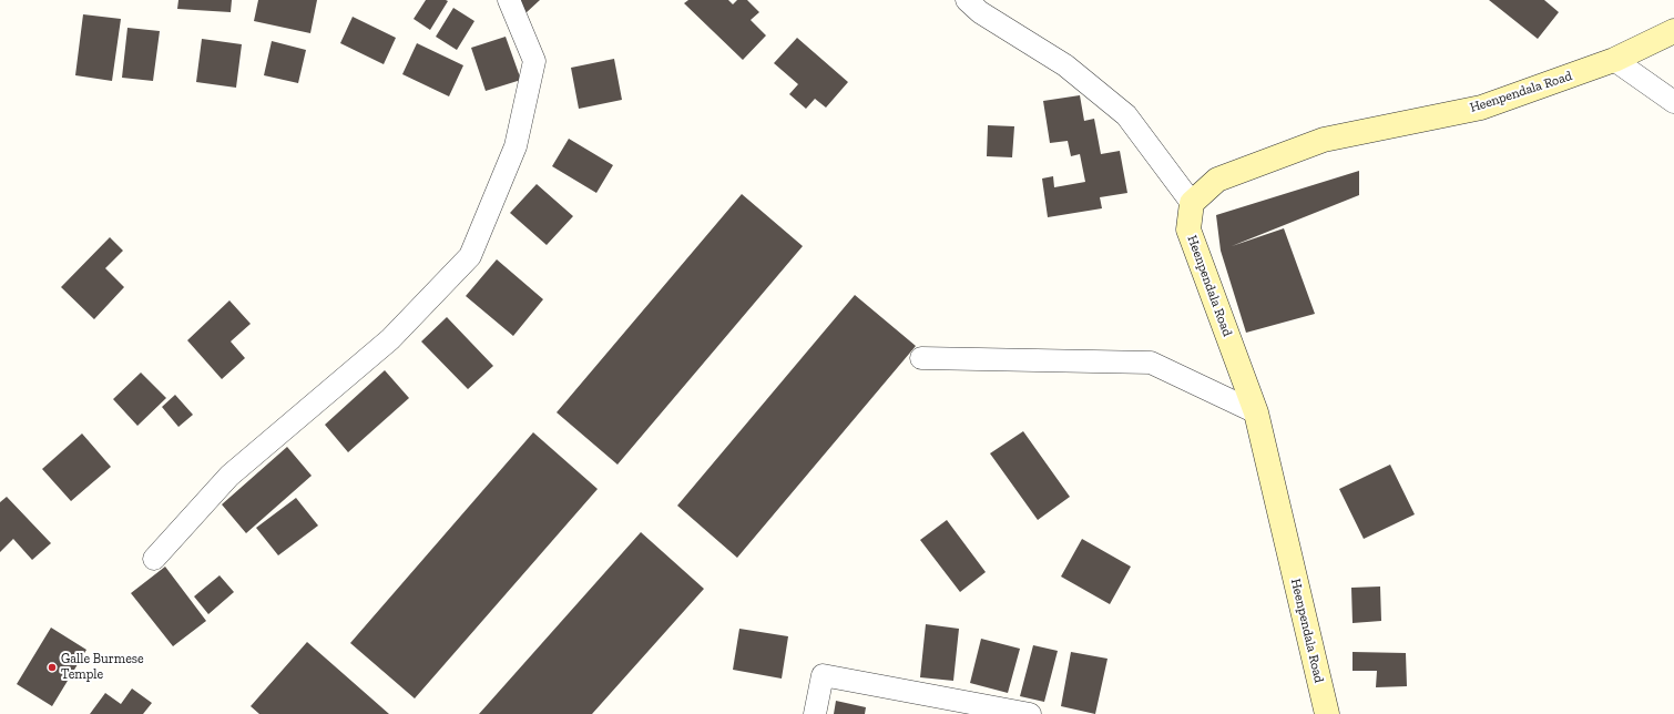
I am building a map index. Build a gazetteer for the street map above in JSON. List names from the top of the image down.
{
  "streets": {
    "street": ["Heenpendala Road"]
  },
  "places": ["Galle Burmese Temple"]
}
